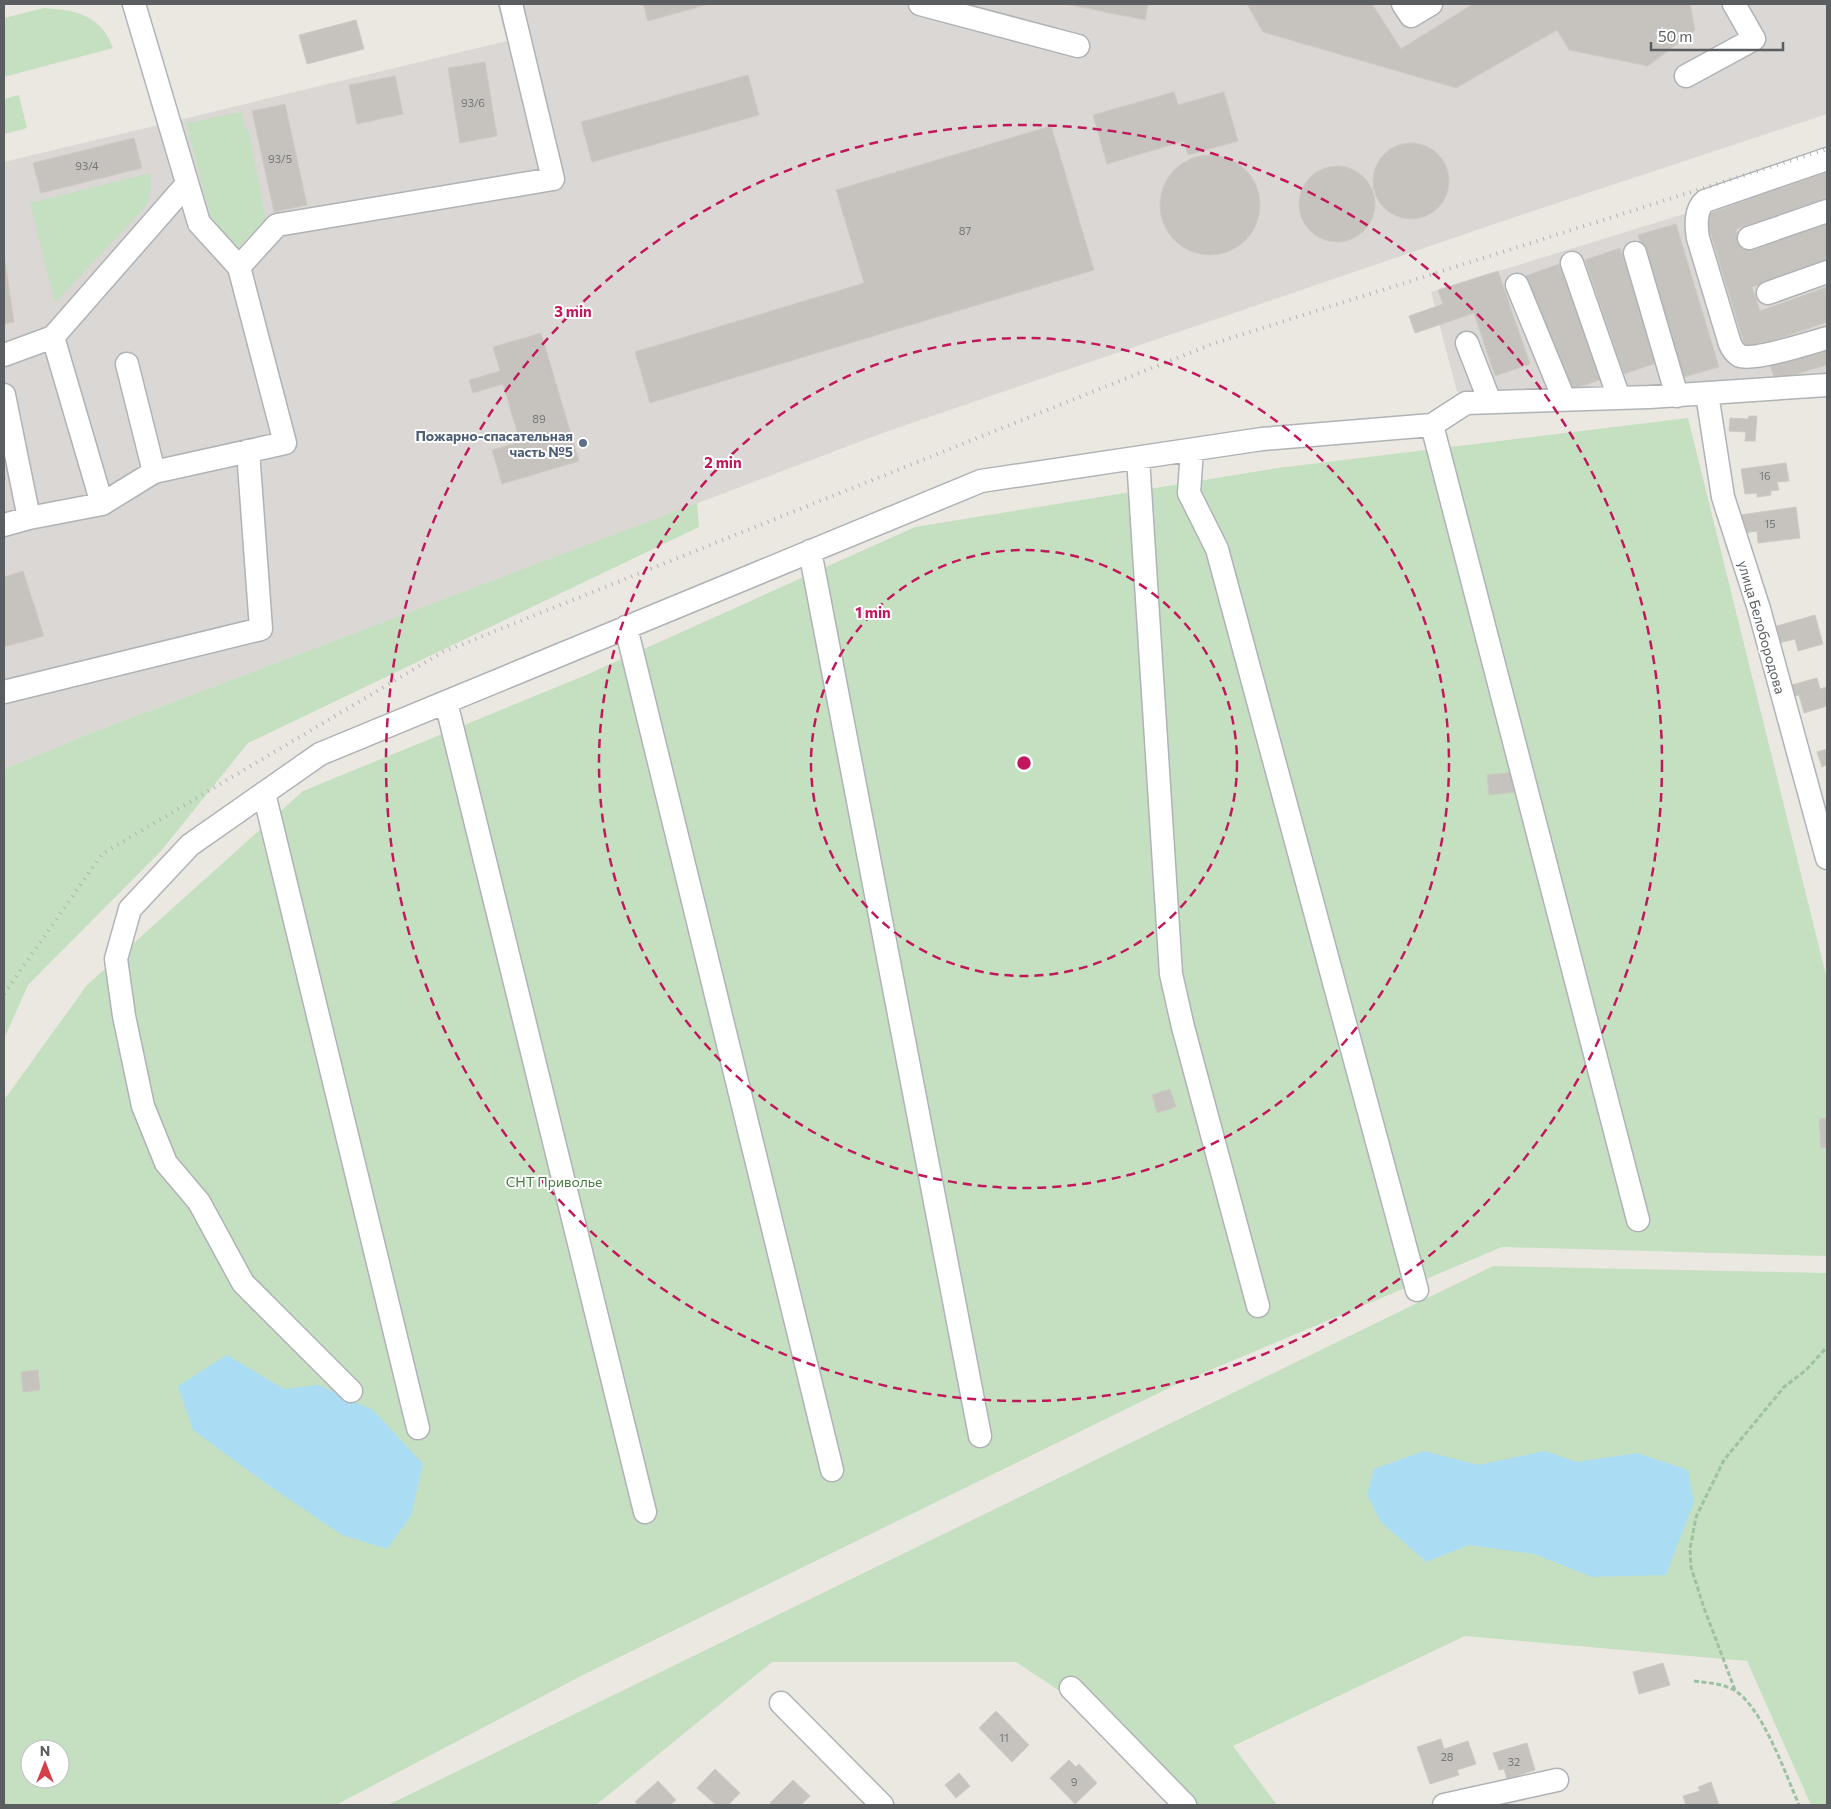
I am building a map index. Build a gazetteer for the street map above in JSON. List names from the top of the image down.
{
  "streets": {
    "street": ["улица Белобородова"]
  },
  "parks": ["СНТ Приволье"],
  "places": ["Пожарно-спасательная часть №5"],
  "house_numbers": [
    "93/6",
    "93/5",
    "93/4",
    "87",
    "89",
    "16",
    "15",
    "11",
    "28",
    "32",
    "9"
  ],
  "scale_bar": "50 m",
  "north": "top",
  "rings": ["3 min", "2 min", "1 min"]
}
